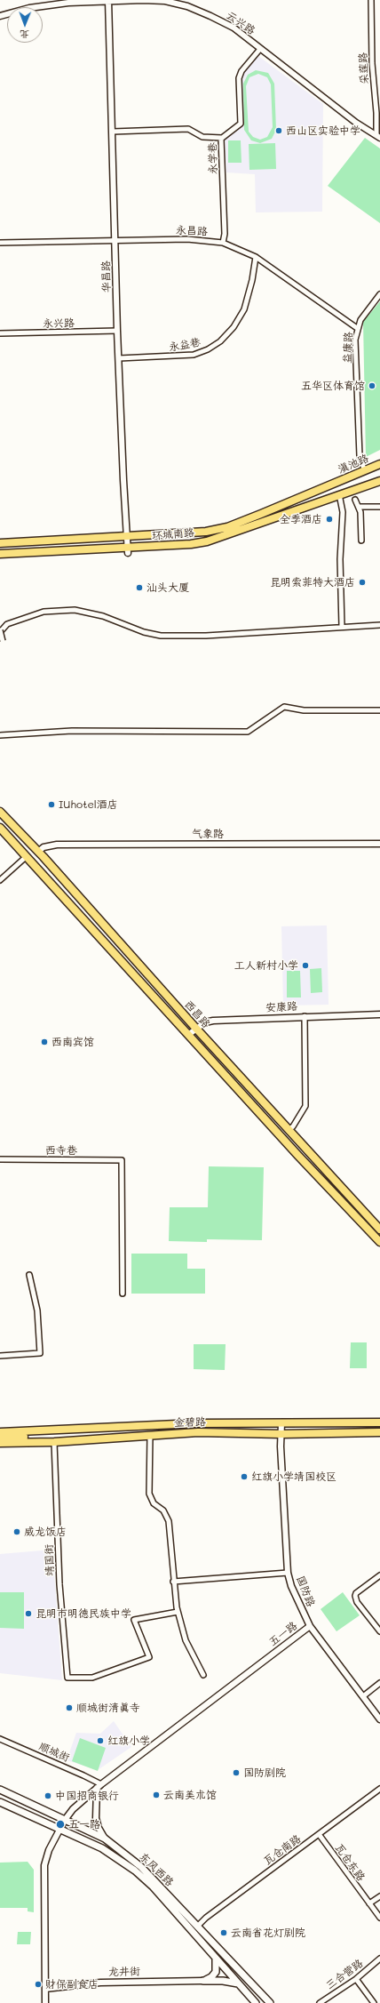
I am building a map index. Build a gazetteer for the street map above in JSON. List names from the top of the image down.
{
  "streets": {
    "main road": [
      "滇池路",
      "环城南路",
      "西昌路",
      "金碧路",
      "东风西路"
    ],
    "street": [
      "云兴路",
      "采莲路",
      "永学巷",
      "永昌路",
      "华昌路",
      "永兴路",
      "永益巷",
      "益康路",
      "气象路",
      "安康路",
      "西寺巷",
      "靖国街",
      "国防路",
      "五一路",
      "顺城街",
      "瓦仓南路",
      "瓦仓东路",
      "龙井街",
      "三合营路"
    ]
  },
  "crossings": [
    ["云兴路", "采莲路"],
    ["云兴路", "永学巷"],
    ["云兴路", "华昌路"],
    ["永学巷", "永昌路"],
    ["永昌路", "华昌路"],
    ["永昌路", "永益巷"],
    ["永昌路", "益康路"],
    ["华昌路", "永兴路"],
    ["华昌路", "永益巷"],
    ["华昌路", "环城南路"],
    ["益康路", "滇池路"],
    ["滇池路", "环城南路"],
    ["气象路", "西昌路"],
    ["安康路", "西昌路"],
    ["金碧路", "靖国街"],
    ["金碧路", "国防路"],
    ["国防路", "五一路"],
    ["五一路", "顺城街"],
    ["五一路", "东风西路"],
    ["五一路", "龙井街"],
    ["瓦仓南路", "瓦仓东路"],
    ["瓦仓南路", "东风西路"]
  ],
  "places": [
    "西山区实验中学",
    "五华区体育馆",
    "全季酒店",
    "昆明索菲特大酒店",
    "汕头大厦",
    "IUhotel酒店",
    "工人新村小学",
    "西南宾馆",
    "红旗小学靖国校区",
    "威龙饭店",
    "昆明市明德民族中学",
    "顺城街清真寺",
    "红旗小学",
    "国防剧院",
    "云南美术馆",
    "中国招商银行",
    "五一路",
    "云南省花灯剧院",
    "财保副食店"
  ],
  "north": "bottom"
}
